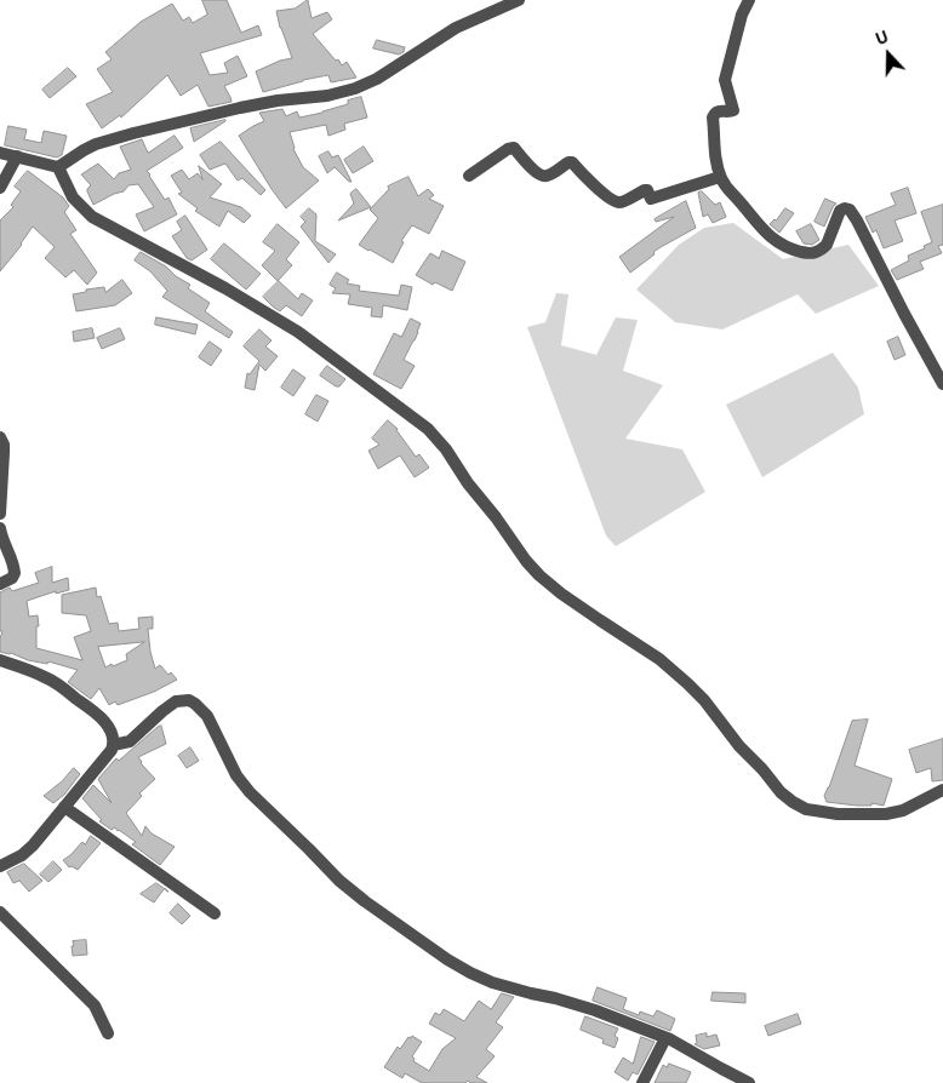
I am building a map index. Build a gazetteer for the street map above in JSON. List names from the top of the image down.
{
  "north": "top"
}
